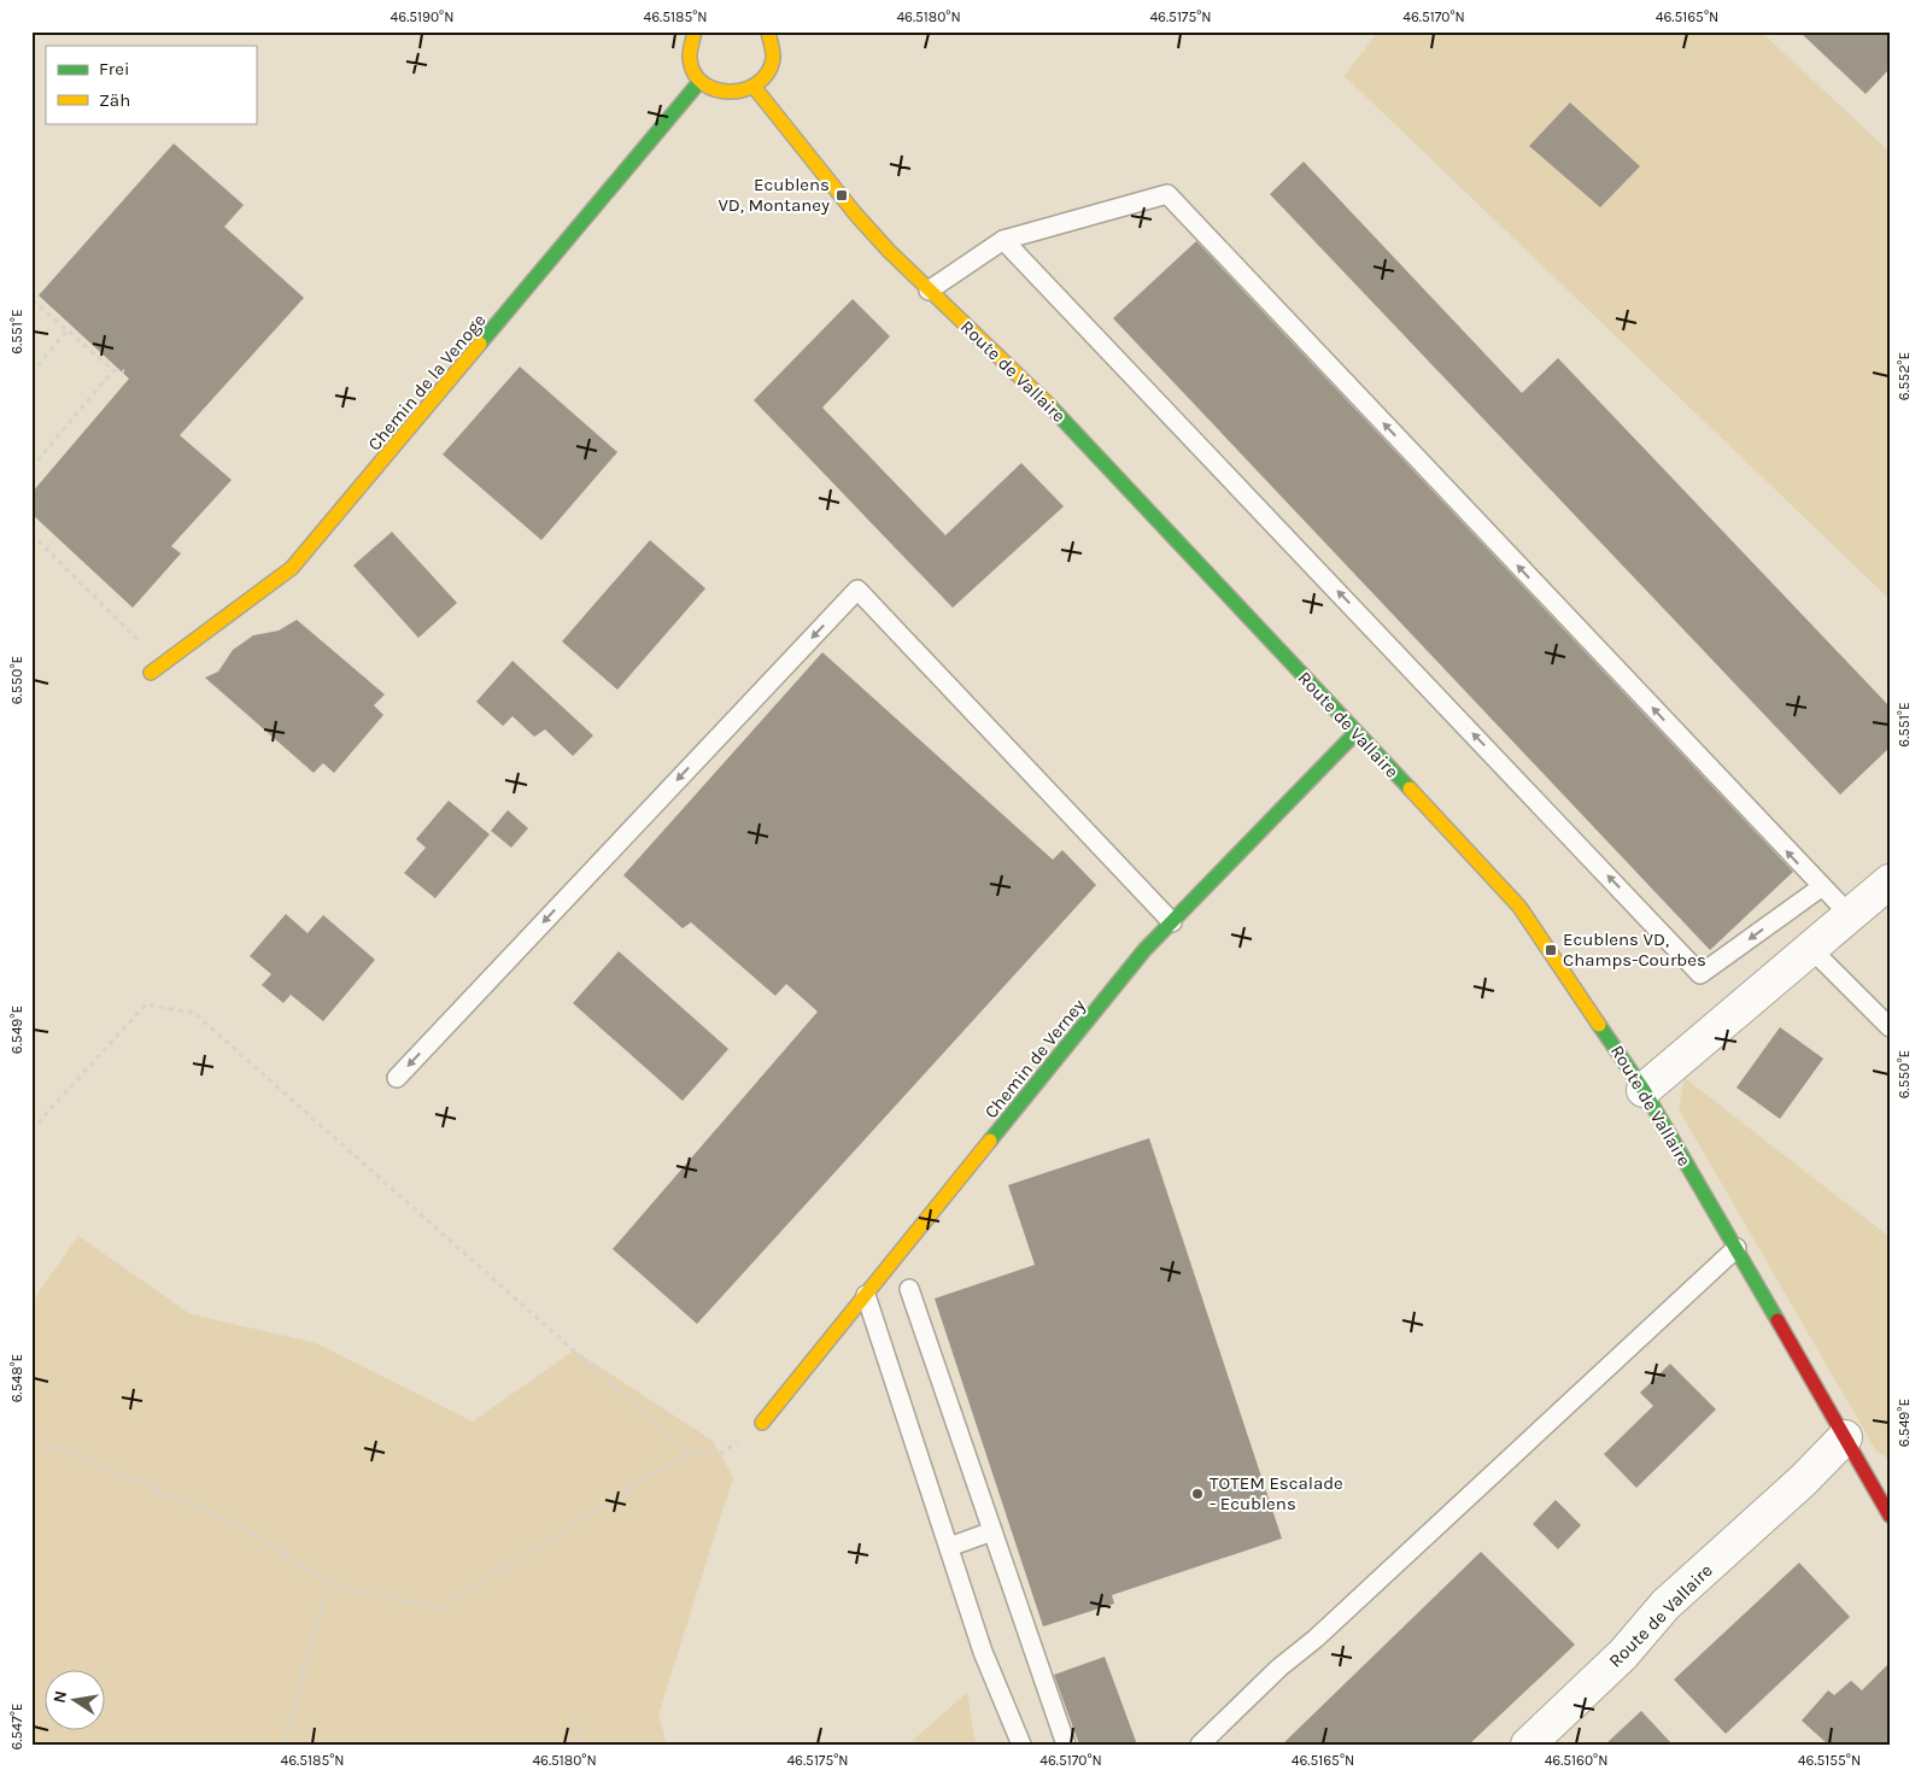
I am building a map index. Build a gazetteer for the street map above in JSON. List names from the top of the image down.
{
  "streets": {
    "street": ["Route de Vallaire", "Chemin de la Venoge", "Chemin de Verney"]
  },
  "crossings": [
    ["Route de Vallaire", "Chemin de Verney"]
  ],
  "places": {
    "transit": ["Ecublens VD, Montaney", "Ecublens VD, Champs-Courbes"],
    "other": ["TOTEM Escalade - Ecublens"]
  },
  "legend": ["Frei", "Zäh"],
  "north": "left",
  "coordinates": [
    "46.5190°N",
    "46.5185°N",
    "46.5180°N",
    "46.5175°N",
    "46.5170°N",
    "46.5165°N",
    "6.551°E",
    "6.552°E",
    "6.550°E",
    "6.549°E",
    "6.548°E",
    "6.547°E",
    "46.5160°N",
    "46.5155°N"
  ]
}
